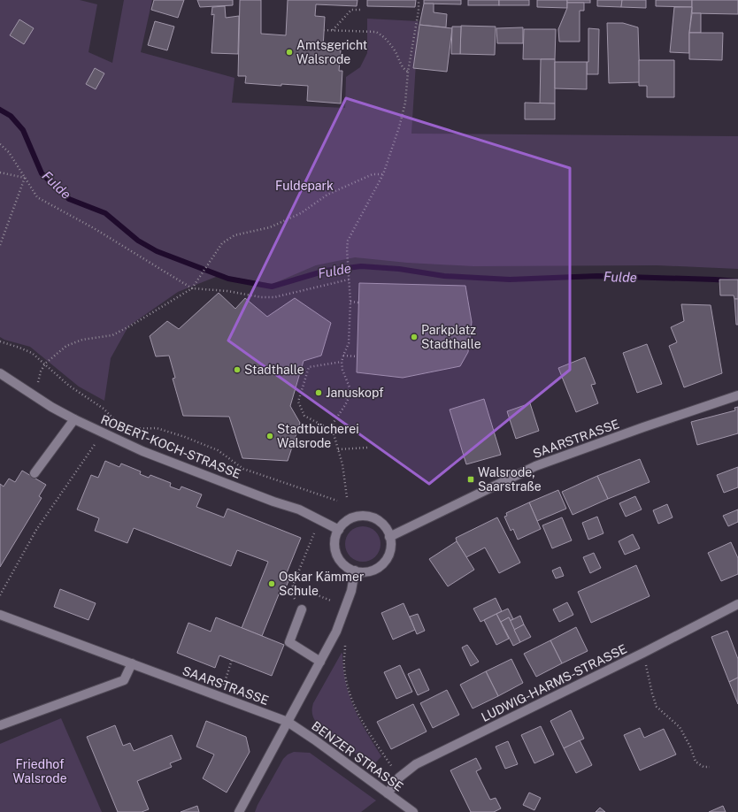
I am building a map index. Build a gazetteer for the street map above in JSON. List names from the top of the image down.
{
  "streets": {
    "street": [
      "SAARSTRASSE",
      "ROBERT-KOCH-STRASSE",
      "LUDWIG-HARMS-STRASSE",
      "BENZER STRASSE"
    ]
  },
  "crossings": [
    ["SAARSTRASSE", "ROBERT-KOCH-STRASSE"],
    ["SAARSTRASSE", "BENZER STRASSE"],
    ["LUDWIG-HARMS-STRASSE", "BENZER STRASSE"]
  ],
  "water": ["Fulde"],
  "parks": ["Fuldepark", "Friedhof Walsrode"],
  "places": {
    "other": [
      "Amtsgericht Walsrode",
      "Parkplatz Stadthalle",
      "Stadthalle",
      "Januskopf",
      "Stadtbücherei Walsrode",
      "Oskar Kämmer Schule"
    ],
    "transit": ["Walsrode, Saarstraße"]
  }
}
